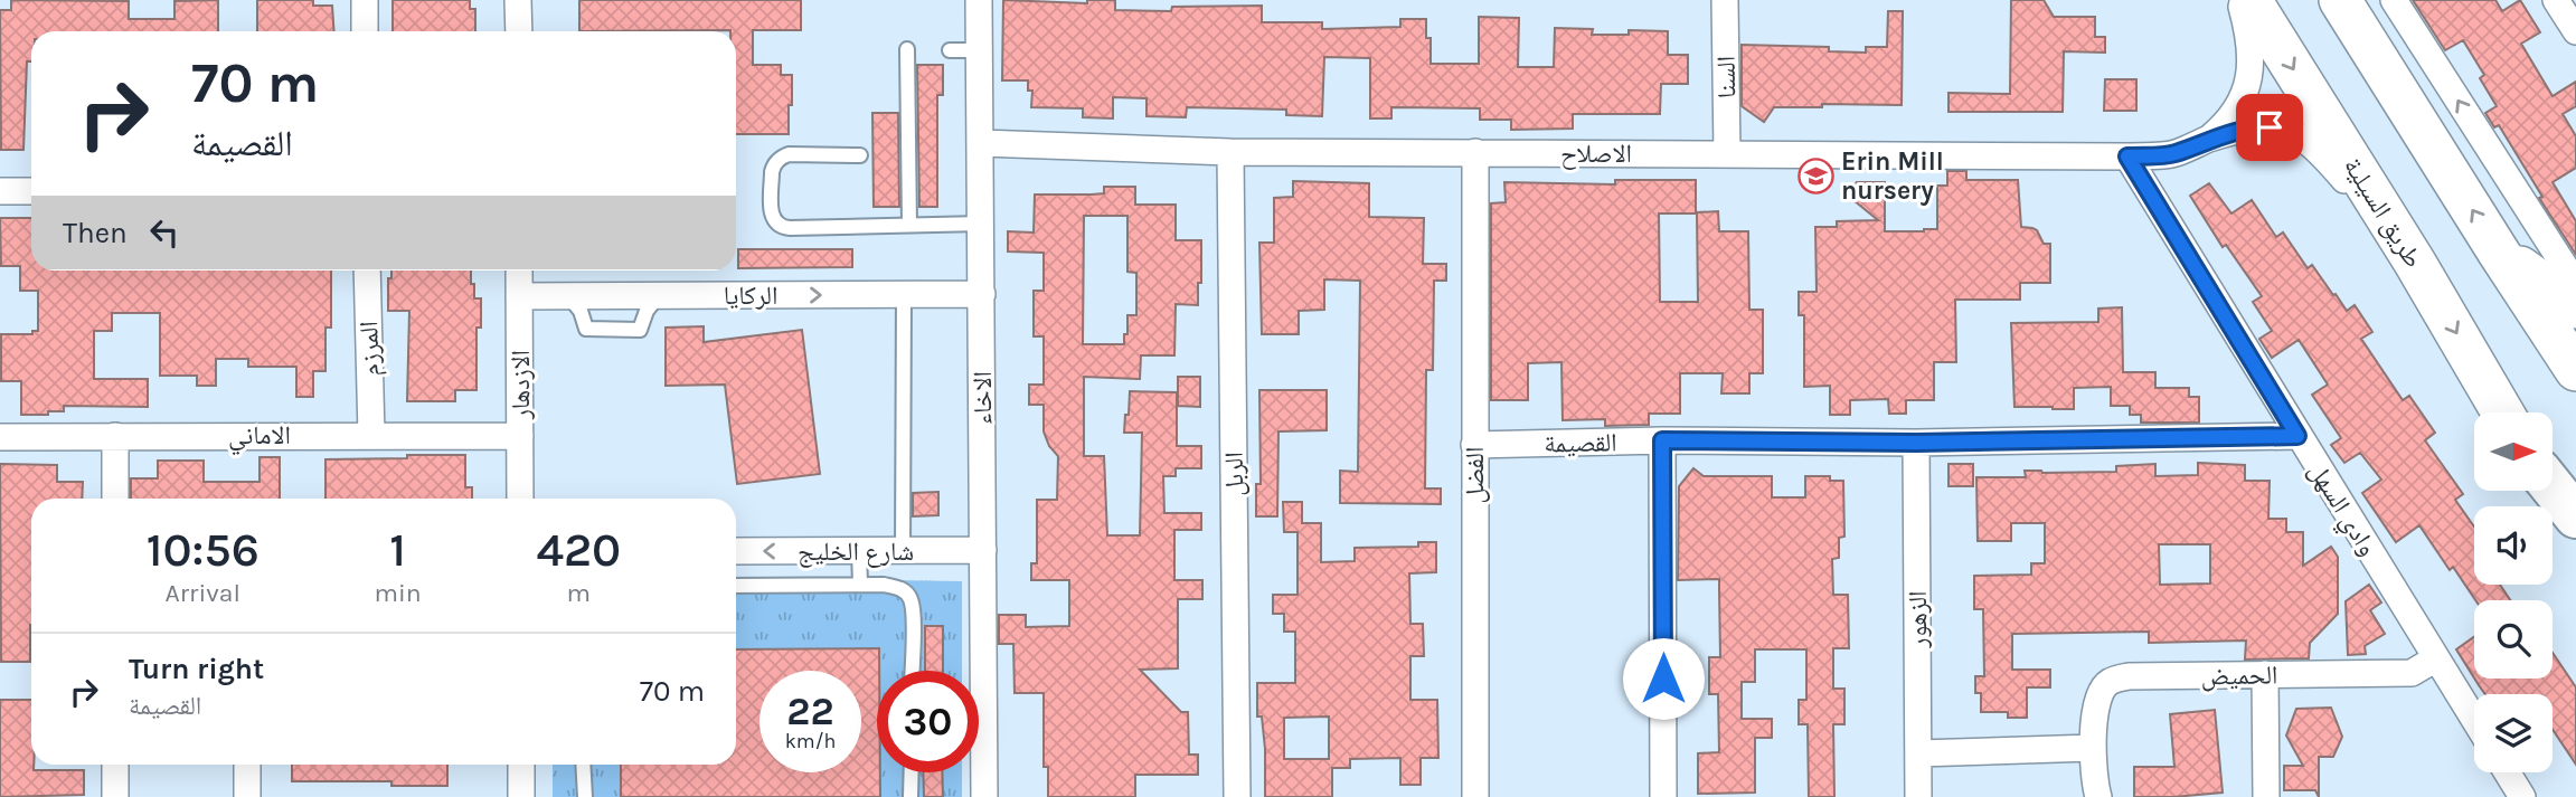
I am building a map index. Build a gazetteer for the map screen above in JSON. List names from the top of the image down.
{
  "streets": {
    "main road": ["طريق السيلية"],
    "street": [
      "السنا",
      "الاصلاح",
      "الركايا",
      "المرزم",
      "الازدهار",
      "الاخاء",
      "الاماني",
      "القصيمة",
      "الربل",
      "الفضل",
      "وادي السهل",
      "شارع الخليج",
      "الزهور",
      "الحميض"
    ]
  },
  "crossings": [
    ["السنا", "الاصلاح"],
    ["الاصلاح", "طريق السيلية"],
    ["الاصلاح", "الاخاء"],
    ["الاصلاح", "الربل"],
    ["الاصلاح", "الفضل"],
    ["الاصلاح", "وادي السهل"],
    ["الركايا", "الازدهار"],
    ["الركايا", "الاخاء"],
    ["المرزم", "الاماني"],
    ["الازدهار", "الاماني"],
    ["الاخاء", "شارع الخليج"],
    ["القصيمة", "الفضل"],
    ["القصيمة", "وادي السهل"],
    ["القصيمة", "الزهور"],
    ["وادي السهل", "الحميض"]
  ],
  "one_way": ["الركايا", "شارع الخليج"],
  "places": {
    "school or university": ["Erin Mill nursery"]
  },
  "north": "right",
  "page": {
    "turn": ["70 m", "القصيمة"],
    "then": "Then",
    "eta": [
      "10:56",
      "Arrival",
      "1",
      "min",
      "420",
      "m"
    ],
    "list": [
      {
        "name": "Turn right",
        "note": "القصيمة",
        "value": "70 m"
      }
    ],
    "speed": "22 km/h",
    "limit": "30"
  }
}
